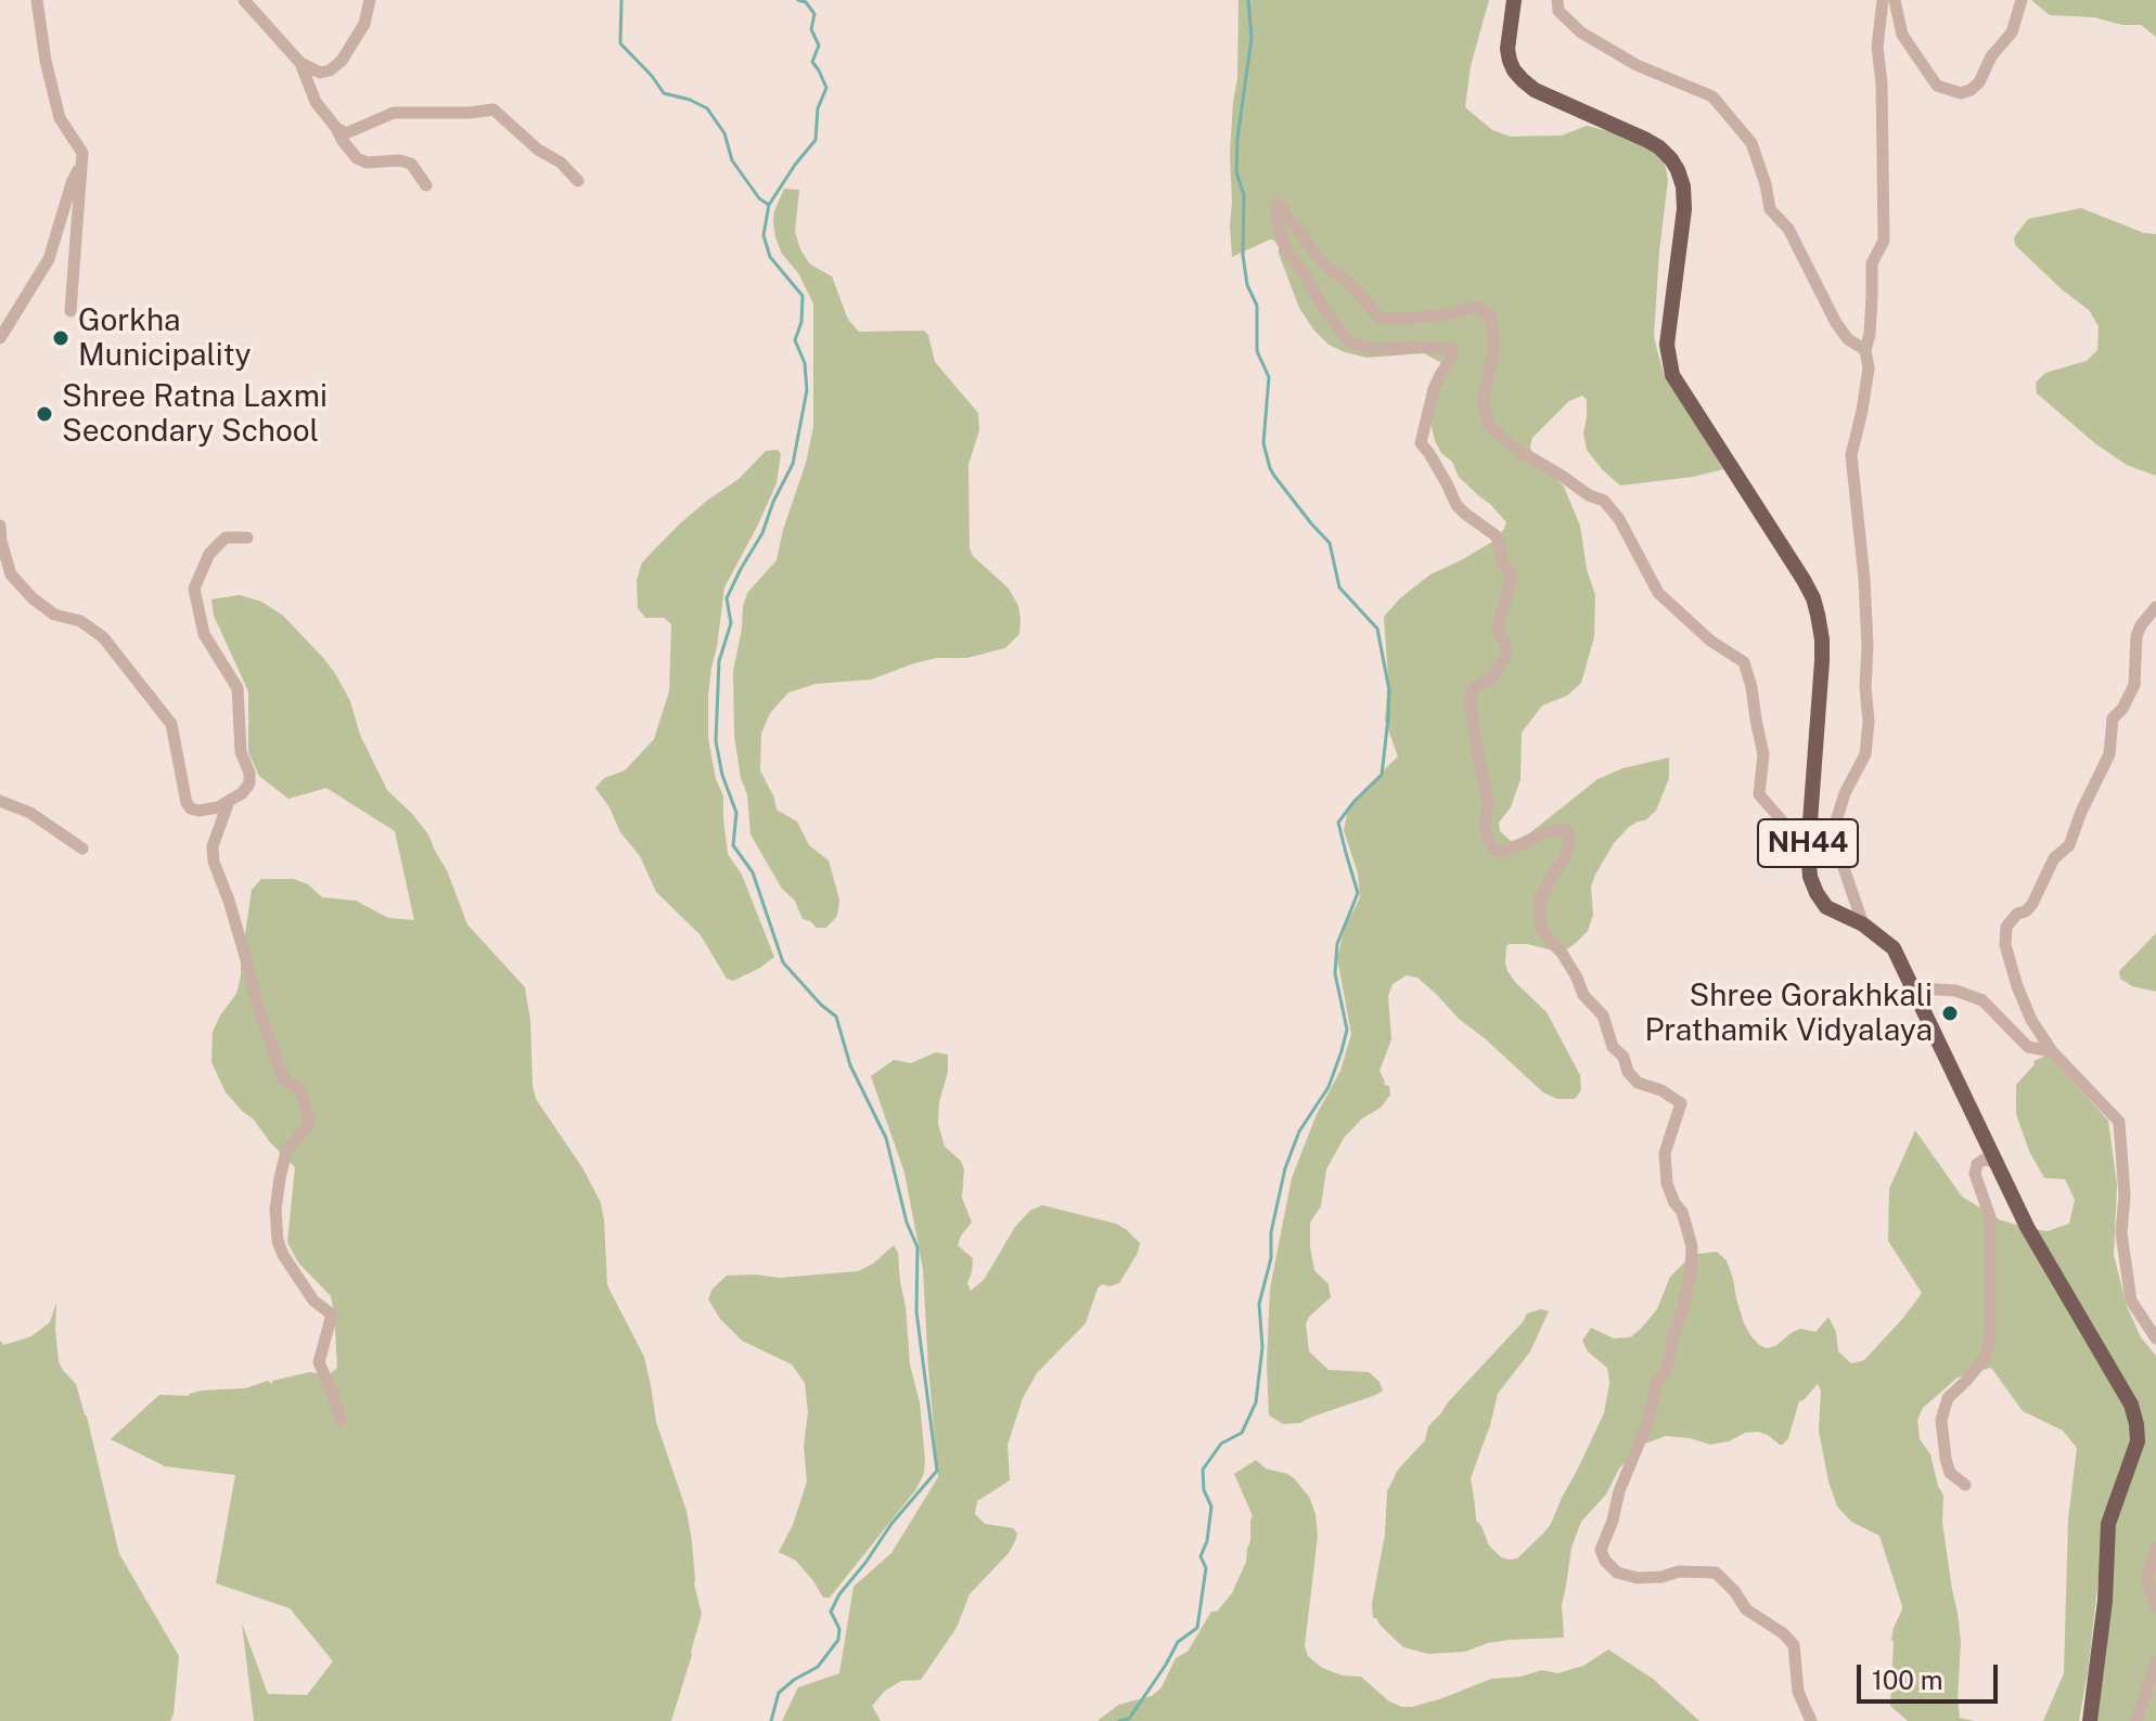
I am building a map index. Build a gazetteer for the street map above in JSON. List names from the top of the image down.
{
  "streets": {
    "main road": ["NH44"]
  },
  "places": ["Gorkha Municipality", "Shree Ratna Laxmi Secondary School", "Shree Gorakhkali Prathamik Vidyalaya"],
  "scale_bar": "100 m"
}
